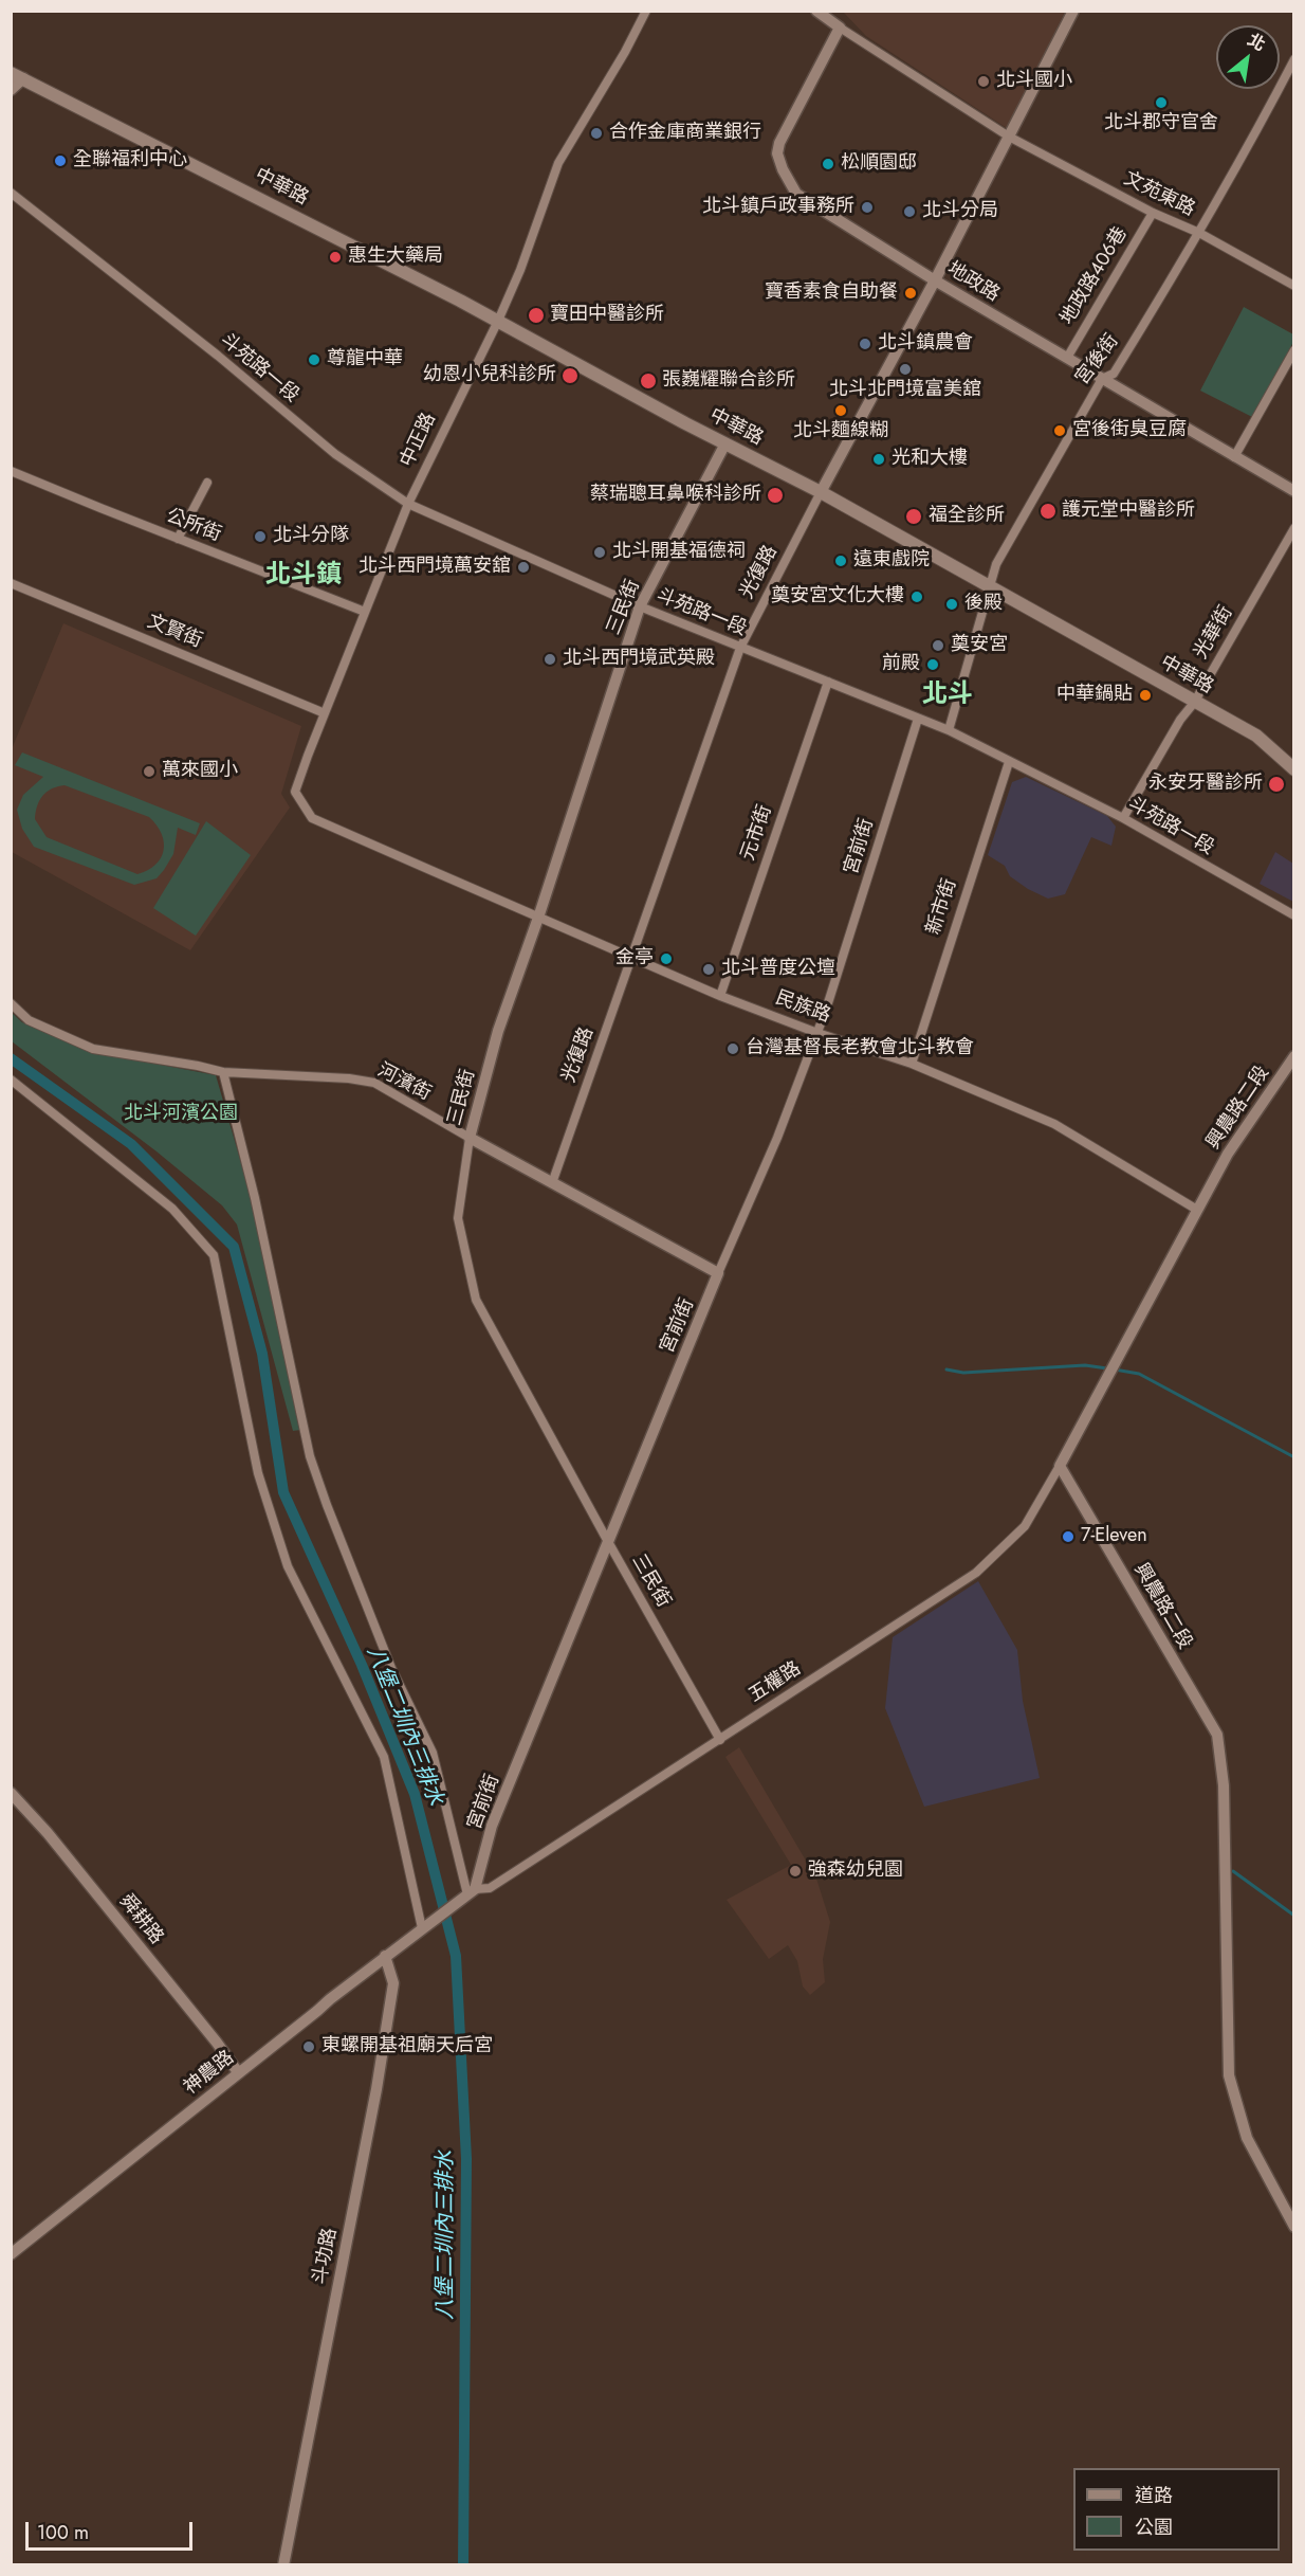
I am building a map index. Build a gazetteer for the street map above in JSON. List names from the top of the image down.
{
  "streets": {
    "main road": ["中華路"],
    "street": [
      "文苑東路",
      "地政路406巷",
      "地政路",
      "宮後街",
      "斗苑路一段",
      "中正路",
      "公所街",
      "光復路",
      "三民街",
      "文賢街",
      "光華街",
      "元市街",
      "宮前街",
      "新市街",
      "民族路",
      "河濱街",
      "興農路二段",
      "五權路",
      "舜耕路",
      "神農路",
      "斗功路"
    ]
  },
  "crossings": [
    ["中華路", "宮後街"],
    ["中華路", "中正路"],
    ["中華路", "光復路"],
    ["中華路", "三民街"],
    ["中華路", "光華街"],
    ["文苑東路", "地政路406巷"],
    ["文苑東路", "地政路"],
    ["文苑東路", "宮後街"],
    ["文苑東路", "光復路"],
    ["地政路406巷", "地政路"],
    ["地政路", "宮後街"],
    ["地政路", "光復路"],
    ["宮後街", "斗苑路一段"],
    ["斗苑路一段", "中正路"],
    ["斗苑路一段", "光復路"],
    ["斗苑路一段", "三民街"],
    ["斗苑路一段", "光華街"],
    ["斗苑路一段", "元市街"],
    ["斗苑路一段", "宮前街"],
    ["斗苑路一段", "新市街"],
    ["中正路", "公所街"],
    ["中正路", "文賢街"],
    ["中正路", "民族路"],
    ["光復路", "民族路"],
    ["光復路", "河濱街"],
    ["三民街", "宮前街"],
    ["三民街", "民族路"],
    ["三民街", "河濱街"],
    ["三民街", "五權路"],
    ["元市街", "民族路"],
    ["宮前街", "民族路"],
    ["宮前街", "河濱街"],
    ["宮前街", "五權路"],
    ["新市街", "民族路"],
    ["民族路", "興農路二段"],
    ["興農路二段", "五權路"],
    ["舜耕路", "神農路"],
    ["神農路", "斗功路"]
  ],
  "districts": ["北斗鎮", "北斗"],
  "water": ["八堡二圳內三排水"],
  "parks": ["北斗河濱公園"],
  "places": [
    "北斗國小",
    "北斗郡守官舍",
    "合作金庫商業銀行",
    "全聯福利中心",
    "松順園邸",
    "北斗鎮戶政事務所",
    "北斗分局",
    "惠生大藥局",
    "寶香素食自助餐",
    "寶田中醫診所",
    "北斗鎮農會",
    "尊龍中華",
    "北斗北門境富美舘",
    "幼恩小兒科診所",
    "張巍耀聯合診所",
    "北斗麵線糊",
    "宮後街臭豆腐",
    "光和大樓",
    "蔡瑞聰耳鼻喉科診所",
    "護元堂中醫診所",
    "福全診所",
    "北斗分隊",
    "北斗開基福德祠",
    "遠東戲院",
    "北斗西門境萬安舘",
    "奠安宮文化大樓",
    "後殿",
    "奠安宮",
    "北斗西門境武英殿",
    "前殿",
    "中華鍋貼",
    "萬來國小",
    "永安牙醫診所",
    "金亭",
    "北斗普度公壇",
    "台灣基督長老教會北斗教會",
    "7-Eleven",
    "強森幼兒園",
    "東螺開基祖廟天后宮"
  ],
  "legend": ["道路", "公園"],
  "scale_bar": "100 m",
  "north": "top right"
}
